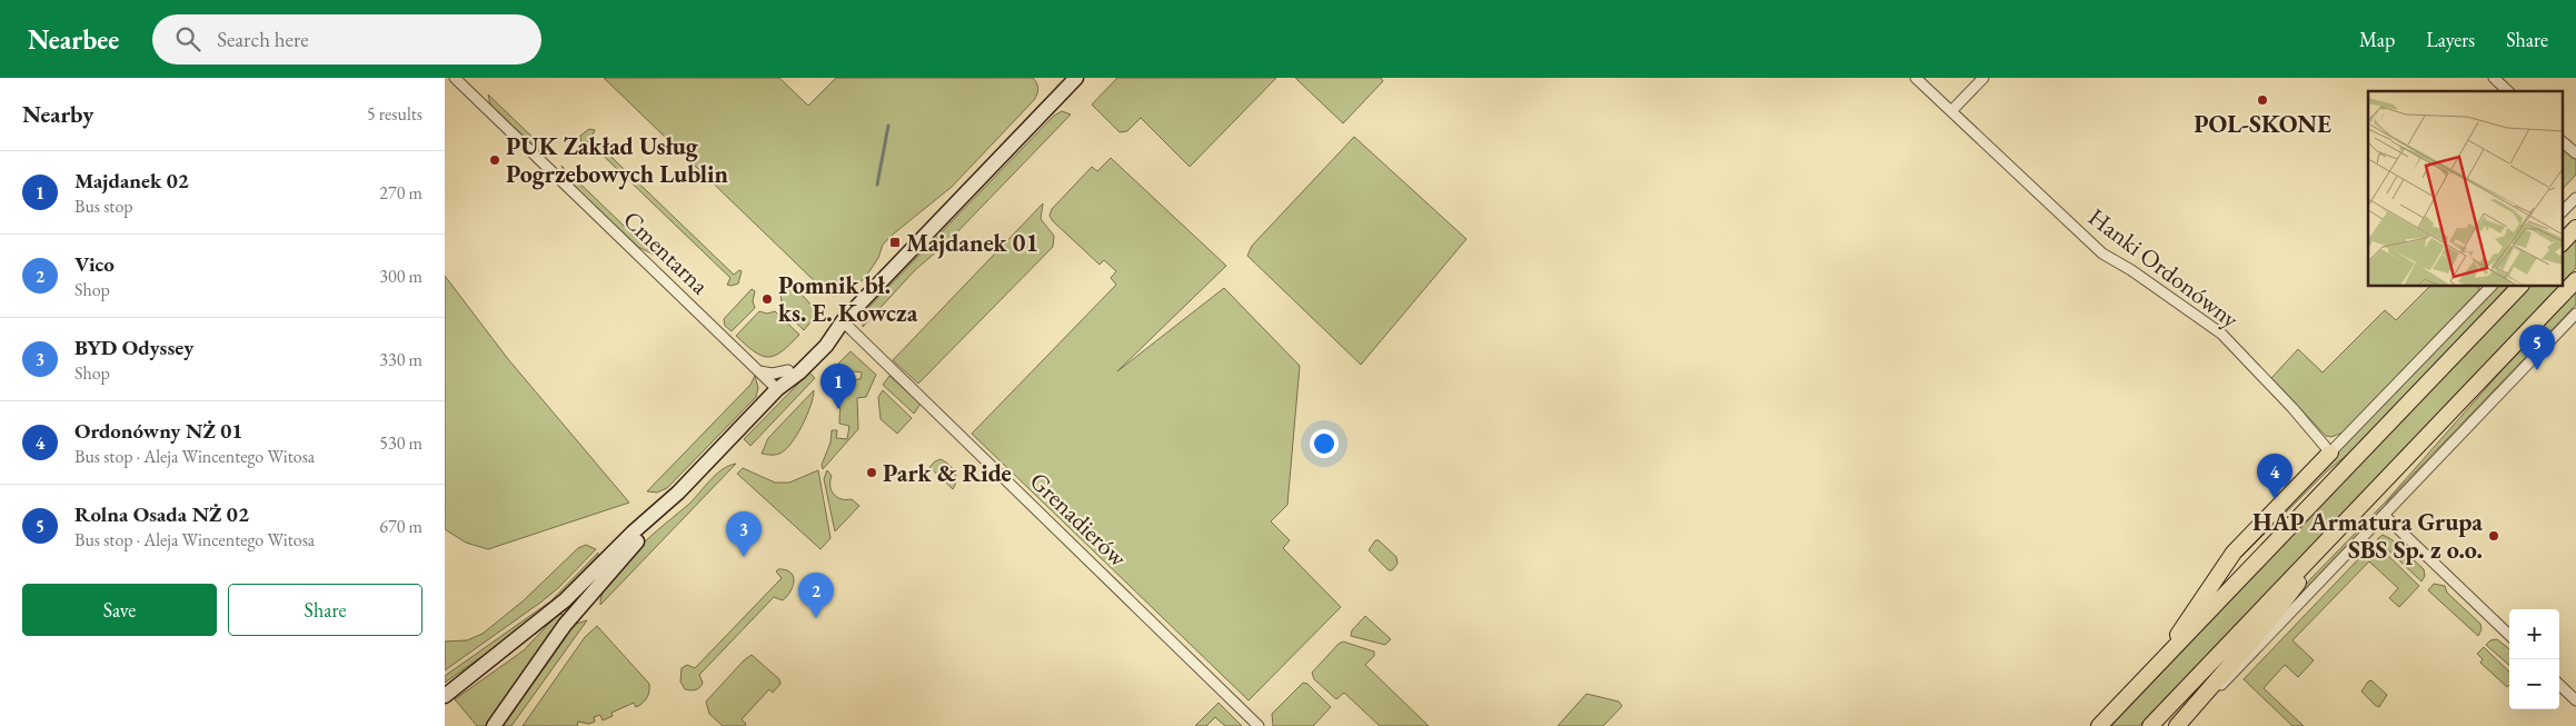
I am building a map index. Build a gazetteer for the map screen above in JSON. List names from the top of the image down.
{
  "streets": {
    "street": ["Cmentarna", "Hanki Ordonówny", "Grenadierów"]
  },
  "places": {
    "other": [
      "POL-SKONE",
      "PUK Zakład Usług Pogrzebowych Lublin",
      "Pomnik bł. ks. E. Kowcza",
      "Park & Ride",
      "HAP Armatura Grupa SBS Sp. z o.o."
    ],
    "transit": ["Majdanek 01"]
  },
  "page": {
    "header": "Nearbee",
    "search": "Search here",
    "nav": ["Map", "Layers", "Share"],
    "heading": ["Nearby", "5 results"],
    "list": [
      {
        "mark": "1",
        "name": "Majdanek 02",
        "note": "Bus stop",
        "value": "270 m"
      },
      {
        "mark": "2",
        "name": "Vico",
        "note": "Shop",
        "value": "300 m"
      },
      {
        "mark": "3",
        "name": "BYD Odyssey",
        "note": "Shop",
        "value": "330 m"
      },
      {
        "mark": "4",
        "name": "Ordonówny NŻ 01",
        "note": "Bus stop · Aleja Wincentego Witosa",
        "value": "530 m"
      },
      {
        "mark": "5",
        "name": "Rolna Osada NŻ 02",
        "note": "Bus stop · Aleja Wincentego Witosa",
        "value": "670 m"
      }
    ],
    "pins": [
      "5",
      "1",
      "4",
      "3",
      "2"
    ],
    "buttons": ["Save", "Share"],
    "map_buttons": ["+", "−"]
  }
}
